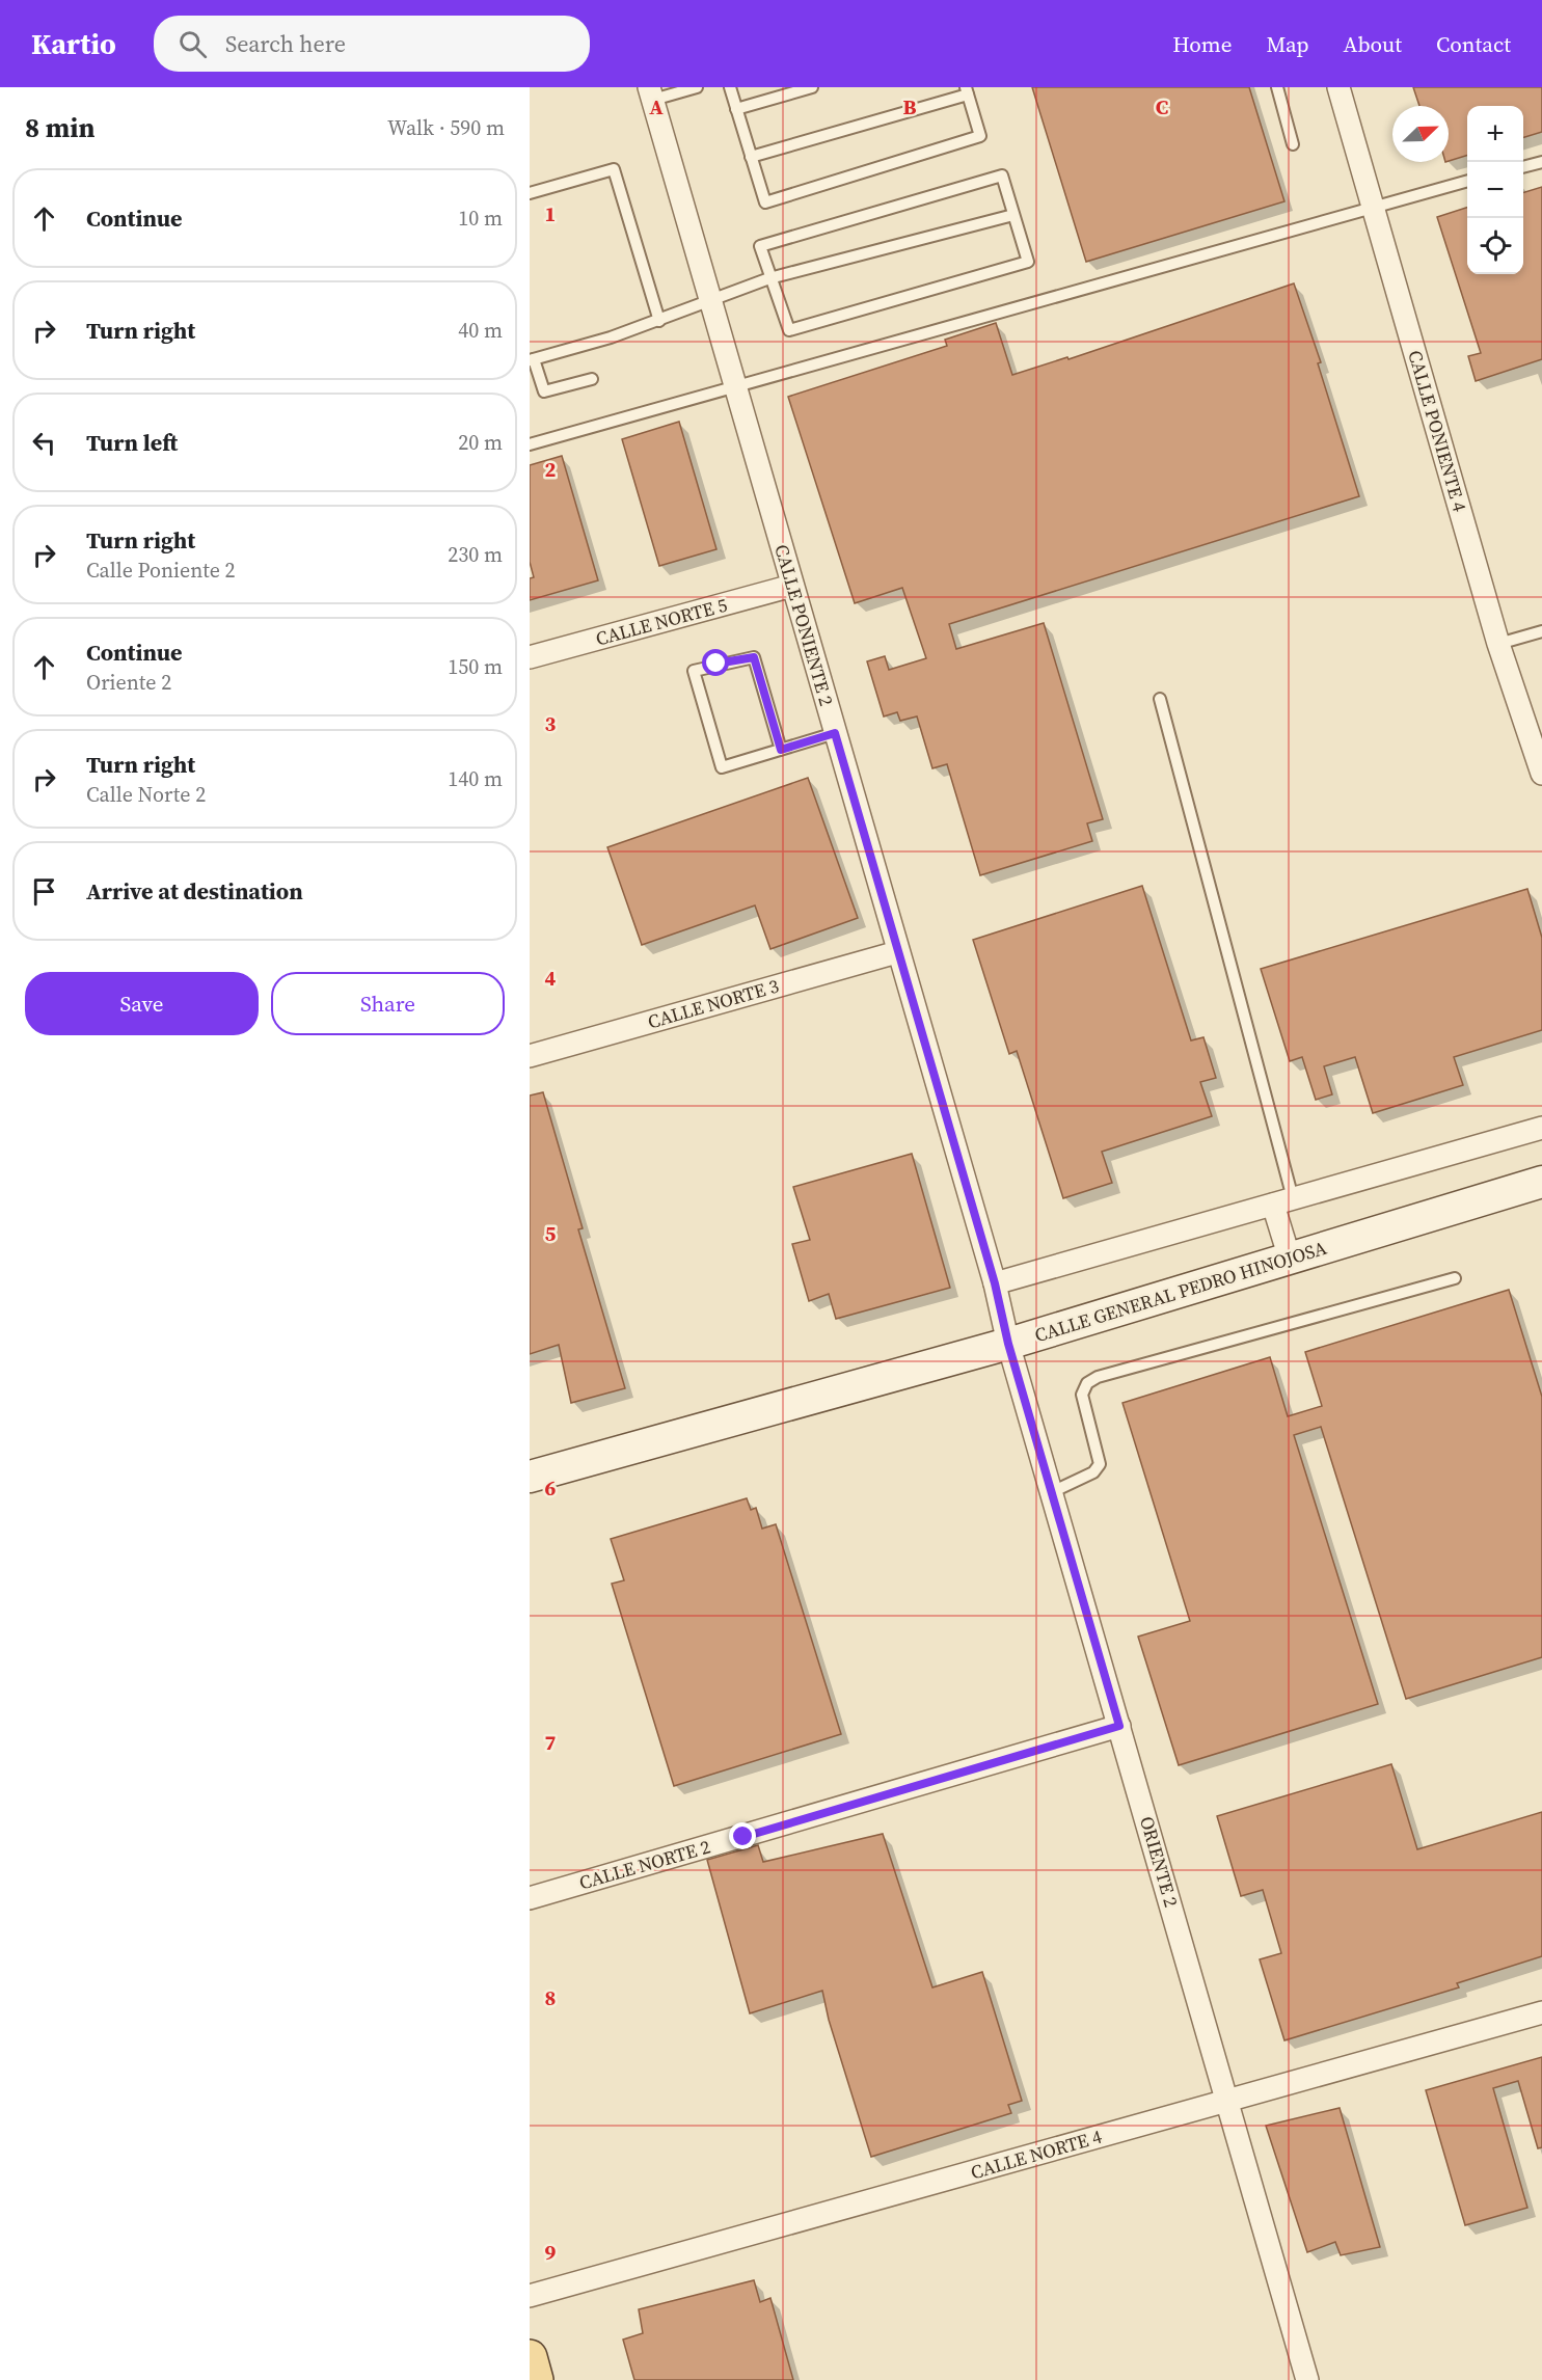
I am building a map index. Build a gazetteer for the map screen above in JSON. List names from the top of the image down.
{
  "streets": {
    "street": [
      "CALLE PONIENTE 4",
      "CALLE NORTE 5",
      "CALLE PONIENTE 2",
      "CALLE NORTE 3",
      "CALLE GENERAL PEDRO HINOJOSA",
      "ORIENTE 2",
      "CALLE NORTE 2",
      "CALLE NORTE 4"
    ]
  },
  "crossings": [
    ["CALLE NORTE 5", "CALLE PONIENTE 2"],
    ["CALLE PONIENTE 2", "CALLE NORTE 3"],
    ["CALLE PONIENTE 2", "CALLE GENERAL PEDRO HINOJOSA"],
    ["CALLE PONIENTE 2", "ORIENTE 2"],
    ["CALLE GENERAL PEDRO HINOJOSA", "ORIENTE 2"],
    ["ORIENTE 2", "CALLE NORTE 2"],
    ["ORIENTE 2", "CALLE NORTE 4"]
  ],
  "north": "top right",
  "page": {
    "header": "Kartio",
    "search": "Search here",
    "nav": [
      "Home",
      "Map",
      "About",
      "Contact"
    ],
    "heading": ["8 min", "Walk · 590 m"],
    "map_buttons": ["+", "−"],
    "list": [
      ["Continue", "10 m"],
      ["Turn right", "40 m"],
      ["Turn left", "20 m"],
      ["Turn right", "Calle Poniente 2", "230 m"],
      ["Continue", "Oriente 2", "150 m"],
      ["Turn right", "Calle Norte 2", "140 m"],
      "Arrive at destination"
    ],
    "buttons": ["Save", "Share"]
  },
  "grid": {
    "columns": ["A", "B", "C"],
    "rows": [
      "1",
      "2",
      "3",
      "4",
      "5",
      "6",
      "7",
      "8",
      "9"
    ]
  }
}
